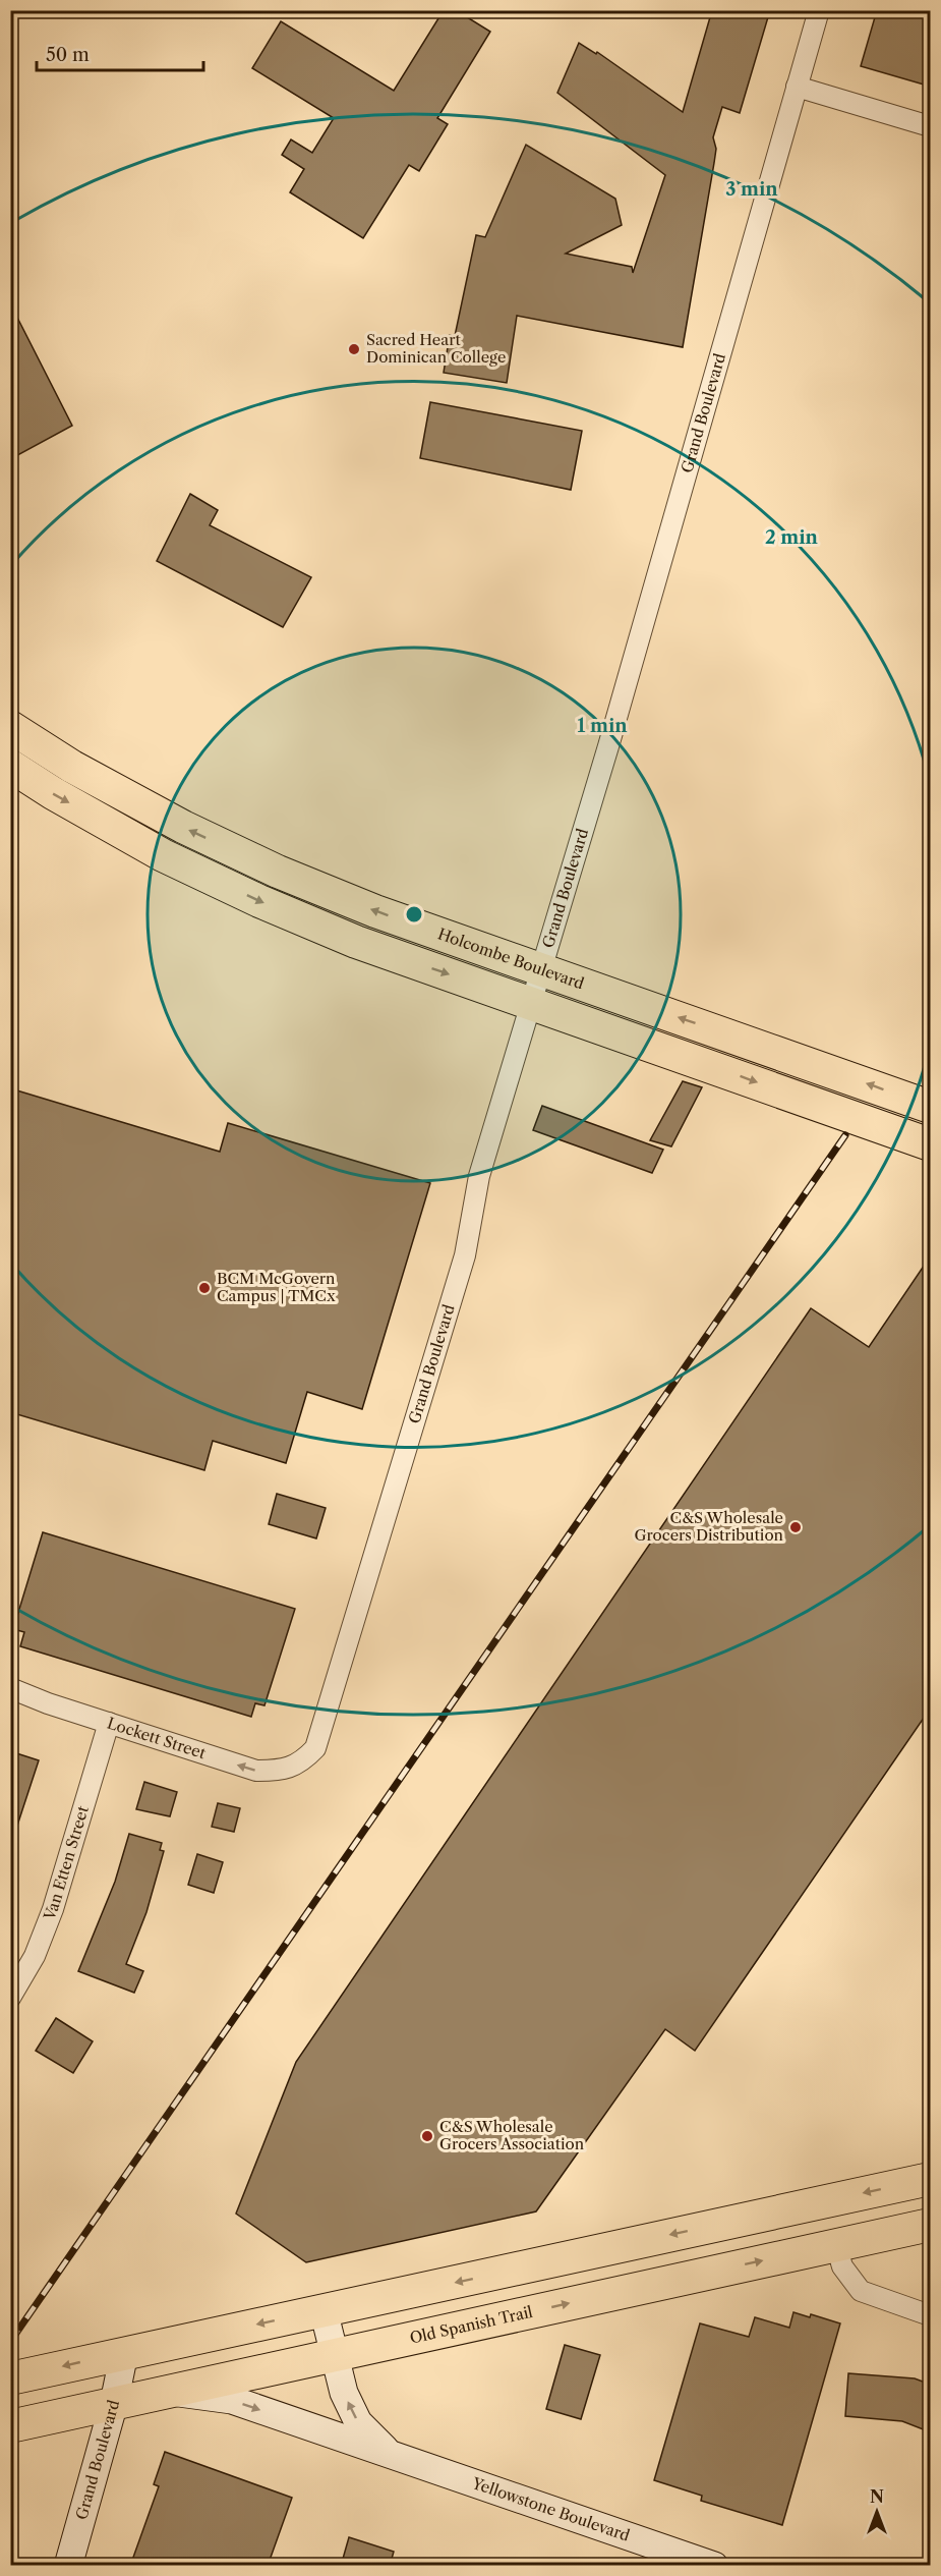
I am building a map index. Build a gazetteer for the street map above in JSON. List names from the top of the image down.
{
  "streets": {
    "main road": ["Holcombe Boulevard", "Old Spanish Trail"],
    "street": [
      "Grand Boulevard",
      "Lockett Street",
      "Van Etten Street",
      "Yellowstone Boulevard"
    ]
  },
  "crossings": [
    ["Grand Boulevard", "Holcombe Boulevard"],
    ["Grand Boulevard", "Lockett Street"],
    ["Grand Boulevard", "Old Spanish Trail"],
    ["Lockett Street", "Van Etten Street"],
    ["Old Spanish Trail", "Yellowstone Boulevard"]
  ],
  "one_way": ["Lockett Street"],
  "places": [
    "Sacred Heart Dominican College",
    "BCM McGovern Campus | TMCx",
    "C&S Wholesale Grocers Distribution",
    "C&S Wholesale Grocers Association"
  ],
  "scale_bar": "50 m",
  "north": "top",
  "rings": ["3 min", "2 min", "1 min"]
}
